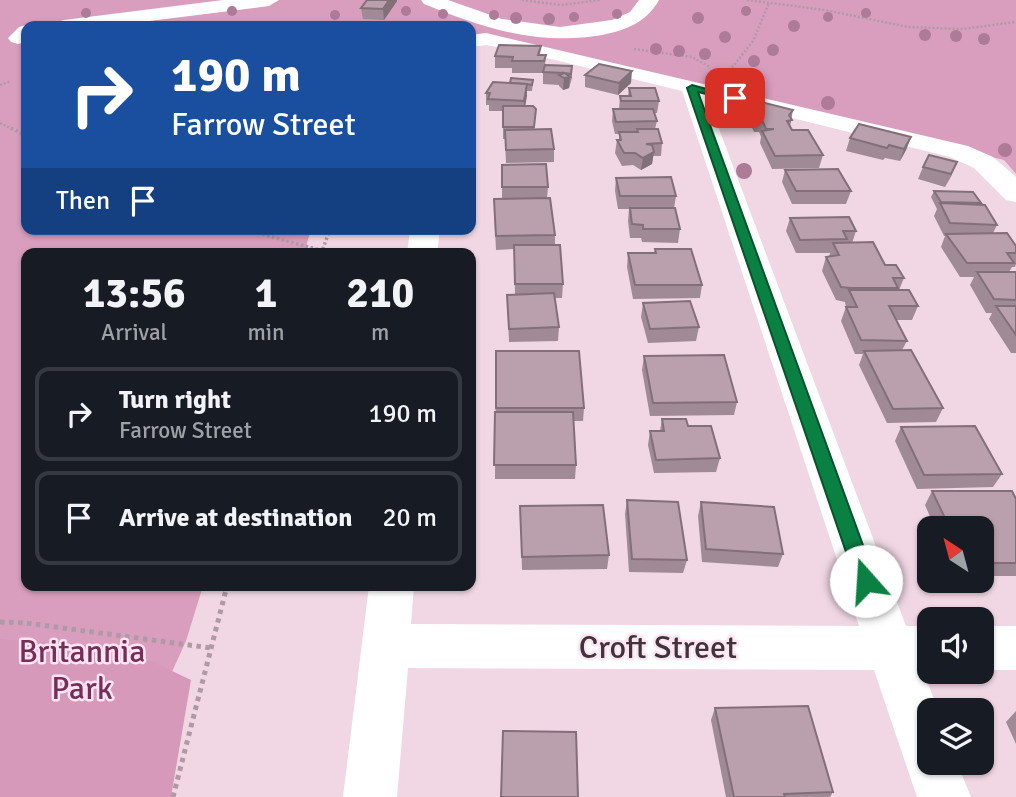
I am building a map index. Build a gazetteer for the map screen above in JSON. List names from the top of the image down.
{
  "streets": {
    "street": ["Croft Street"]
  },
  "parks": ["Britannia Park"],
  "north": "top left",
  "page": {
    "turn": ["190 m", "Farrow Street"],
    "then": "Then",
    "eta": [
      "13:56",
      "Arrival",
      "1",
      "min",
      "210",
      "m"
    ],
    "list": [
      {
        "name": "Turn right",
        "note": "Farrow Street",
        "value": "190 m"
      },
      {
        "name": "Arrive at destination",
        "value": "20 m"
      }
    ]
  }
}
